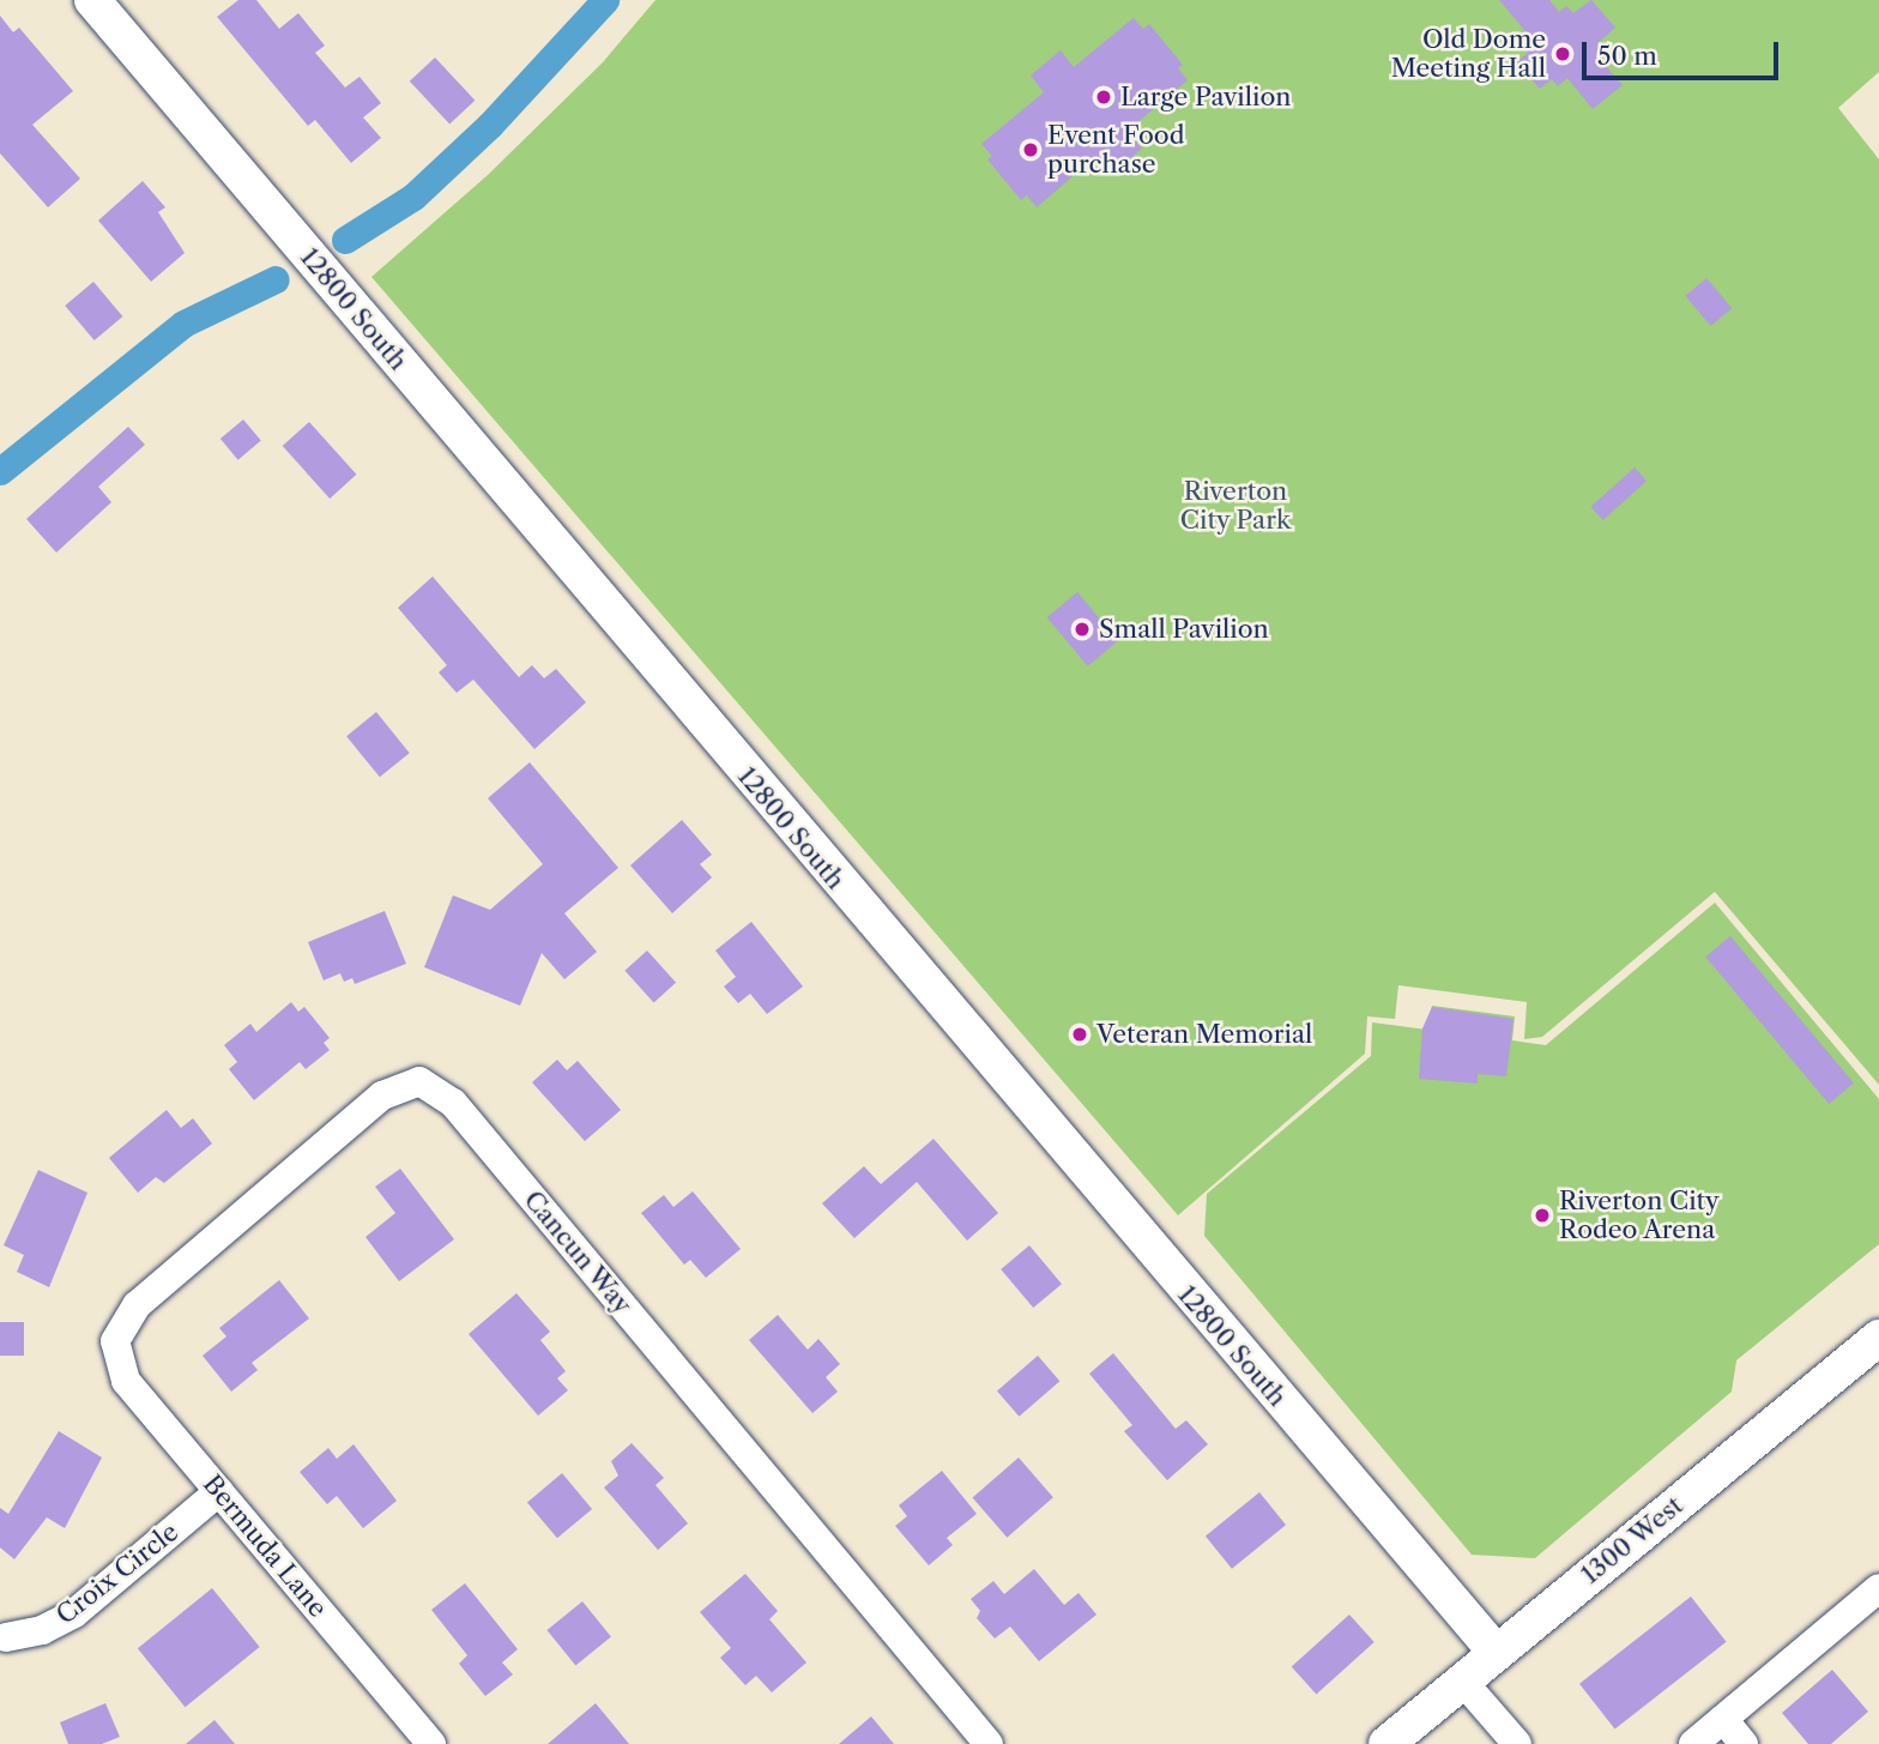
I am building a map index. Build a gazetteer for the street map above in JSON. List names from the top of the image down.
{
  "streets": {
    "street": [
      "12800 South",
      "Cancun Way",
      "1300 West",
      "Bermuda Lane",
      "Croix Circle"
    ]
  },
  "crossings": [
    ["12800 South", "1300 West"],
    ["Cancun Way", "Bermuda Lane"],
    ["Bermuda Lane", "Croix Circle"]
  ],
  "parks": ["Riverton City Park"],
  "places": [
    "Old Dome Meeting Hall",
    "Large Pavilion",
    "Event Food purchase",
    "Small Pavilion",
    "Veteran Memorial",
    "Riverton City Rodeo Arena"
  ],
  "scale_bar": "50 m"
}
